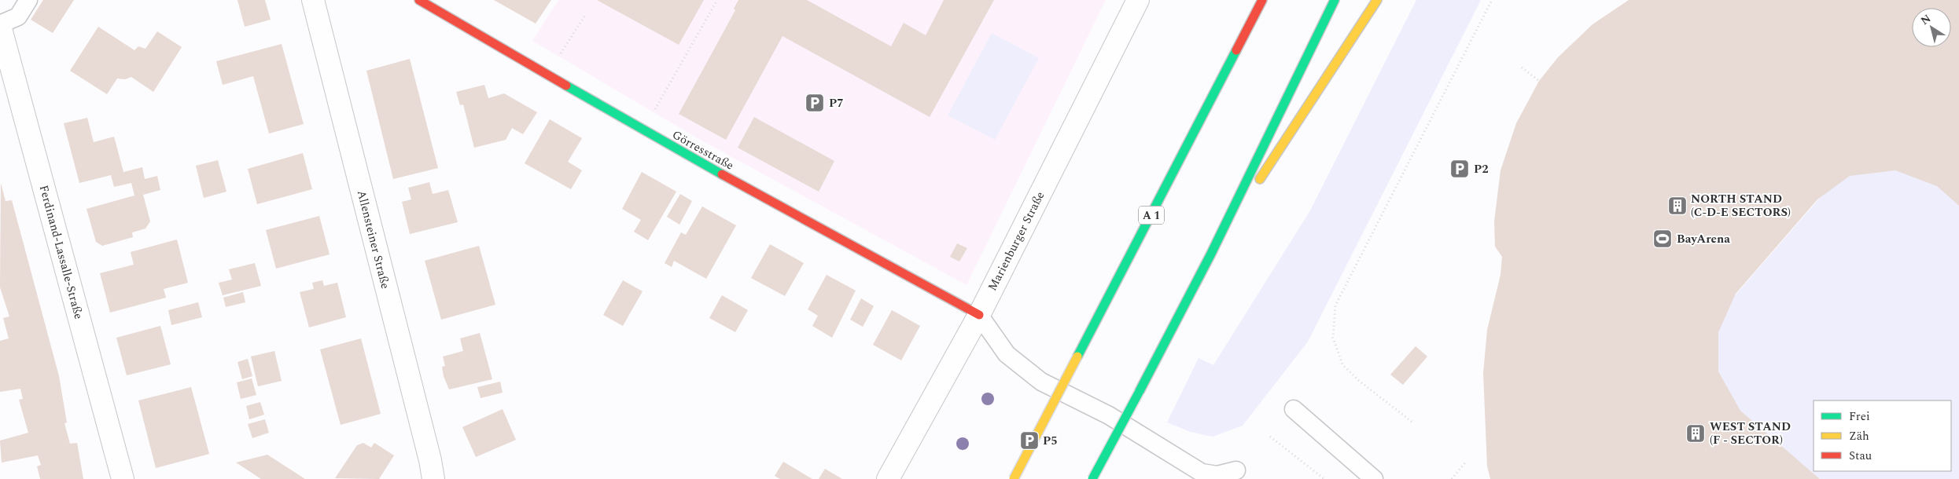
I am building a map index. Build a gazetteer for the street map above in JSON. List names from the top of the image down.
{
  "streets": {
    "main road": ["Görresstraße", "A 1"],
    "street": ["Allensteiner Straße", "Marienburger Straße", "Ferdinand-Lassalle-Straße"]
  },
  "crossings": [
    ["Görresstraße", "Marienburger Straße"]
  ],
  "places": {
    "parking": ["P7", "P2", "P5"],
    "building": ["NORTH STAND (C-D-E SECTORS)", "WEST STAND (F - SECTOR)"],
    "sports": ["BayArena"]
  },
  "legend": ["Frei", "Zäh", "Stau"],
  "north": "top left"
}
